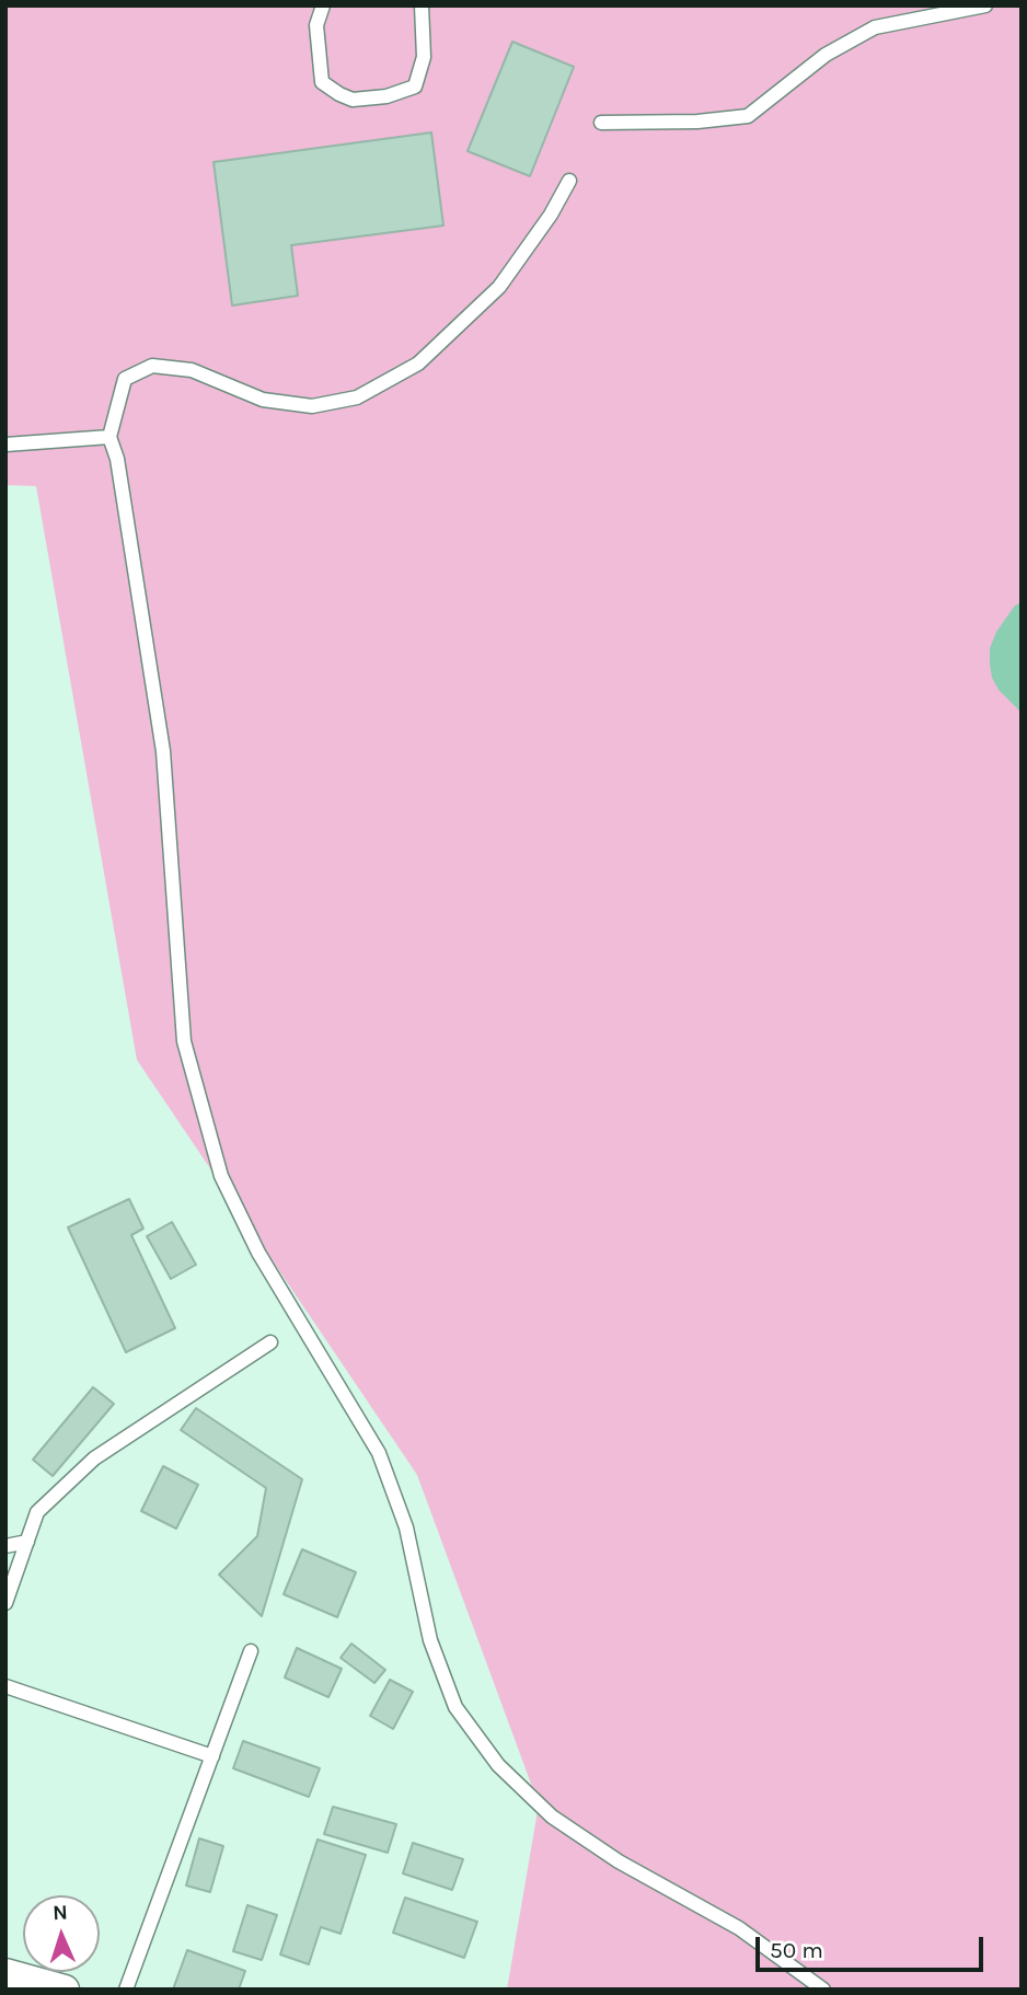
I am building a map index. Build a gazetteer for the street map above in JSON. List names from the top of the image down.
{
  "scale_bar": "50 m",
  "north": "top"
}
